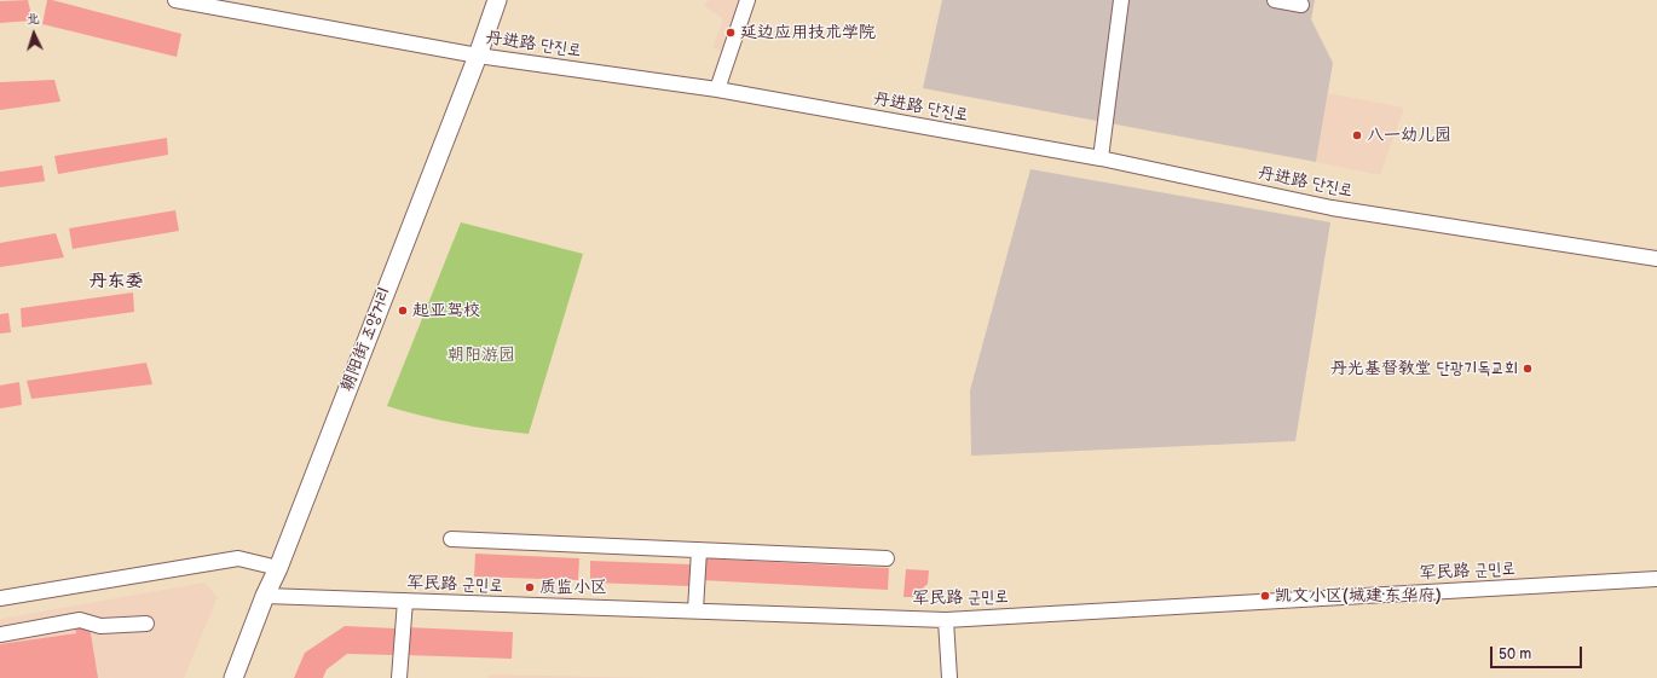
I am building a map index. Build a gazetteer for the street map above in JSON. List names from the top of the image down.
{
  "streets": {
    "main road": ["朝阳街 조양거리"],
    "street": ["丹进路 단진로", "军民路 군민로"]
  },
  "crossings": [
    ["丹进路 단진로", "朝阳街 조양거리"],
    ["朝阳街 조양거리", "军民路 군민로"]
  ],
  "districts": ["丹东委"],
  "parks": ["朝阳游园"],
  "places": [
    "延边应用技术学院",
    "八一幼儿园",
    "起亚驾校",
    "丹光基督教堂 단광기독교회",
    "质监小区",
    "凯文小区(城建·东华府)"
  ],
  "scale_bar": "50 m",
  "north": "top"
}
